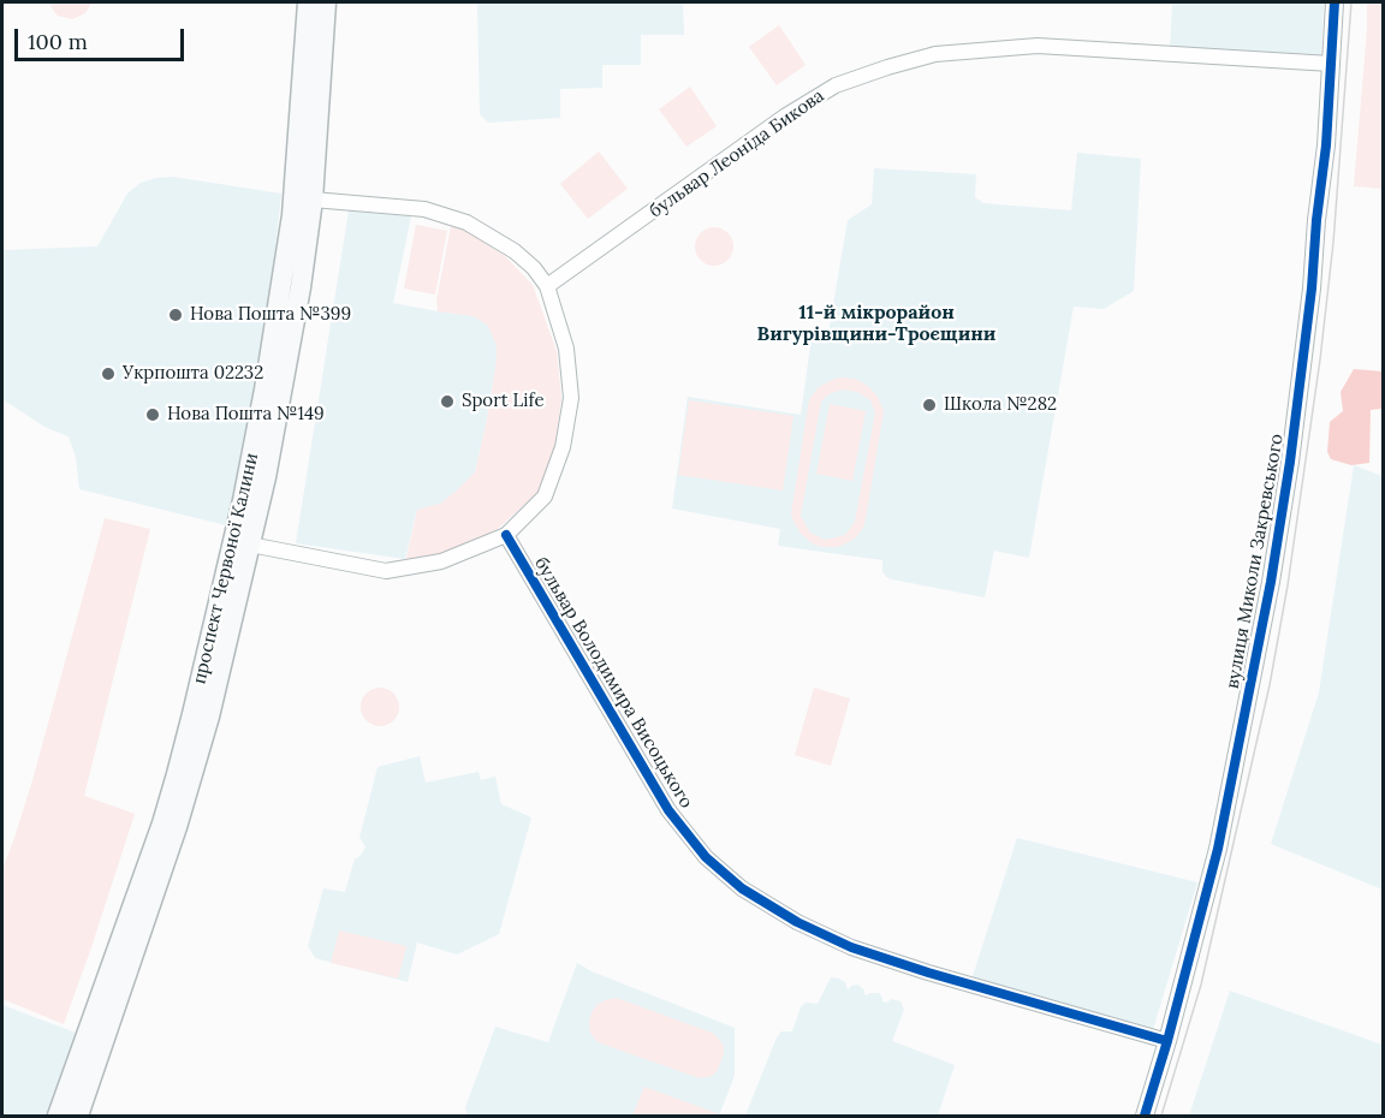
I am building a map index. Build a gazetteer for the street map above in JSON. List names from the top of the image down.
{
  "streets": {
    "main road": ["проспект Червоної Калини"],
    "street": ["бульвар Леоніда Бикова", "вулиця Миколи Закревського", "бульвар Володимира Висоцького"]
  },
  "crossings": [
    ["бульвар Леоніда Бикова", "вулиця Миколи Закревського"],
    ["бульвар Леоніда Бикова", "проспект Червоної Калини"],
    ["вулиця Миколи Закревського", "бульвар Володимира Висоцького"],
    ["проспект Червоної Калини", "бульвар Володимира Висоцького"]
  ],
  "districts": ["11-й мікрорайон Вигурівщини-Троєщини"],
  "places": [
    "Нова Пошта №399",
    "Укрпошта 02232",
    "Sport Life",
    "Школа №282",
    "Нова Пошта №149"
  ],
  "scale_bar": "100 m"
}
